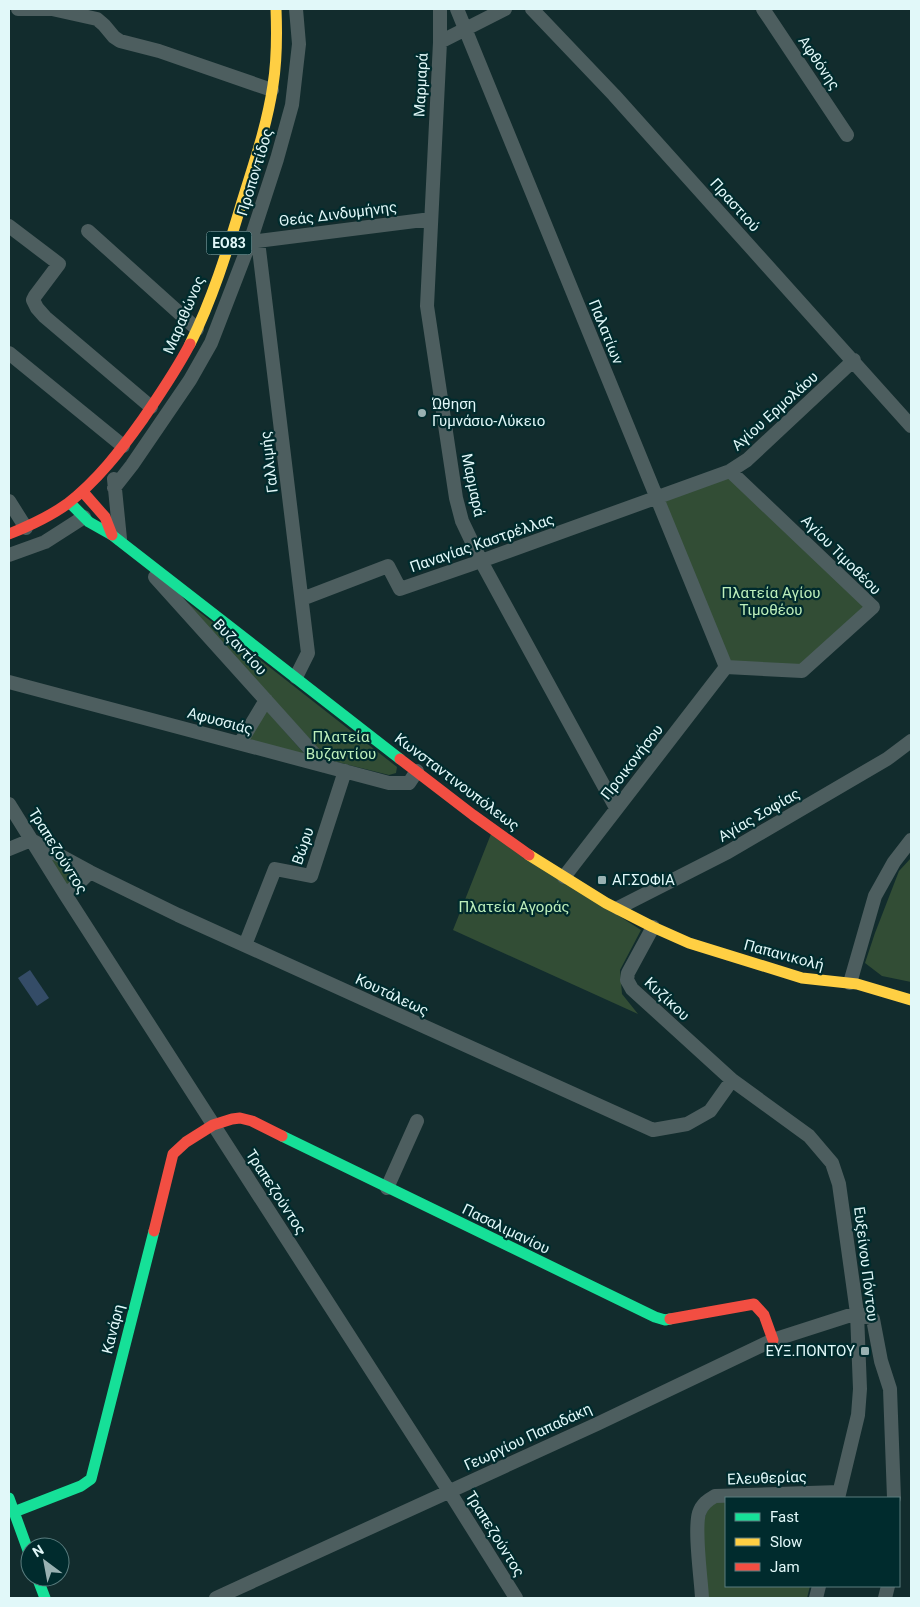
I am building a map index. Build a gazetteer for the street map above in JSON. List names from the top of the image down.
{
  "streets": {
    "street": [
      "Αφθόνης",
      "Μαρμαρά",
      "Προποντίδος",
      "Πραστιού",
      "Θεάς Δινδυμήνης",
      "ΕΟ83",
      "Μαραθώνος",
      "Παλατίων",
      "Αγίου Ερμολάου",
      "Γαλλιμής",
      "Παναγίας Καστρέλλας",
      "Αγίου Τιμοθέου",
      "Βυζαντίου",
      "Αφυσσιάς",
      "Προικονήσου",
      "Κωνσταντινουπόλεως",
      "Αγίας Σοφίας",
      "Βώρυ",
      "Τραπεζούντος",
      "Παπανικολή",
      "Κουτάλεως",
      "Κυζίκου",
      "Πασαλιμανίου",
      "Ευξείνου Πόντου",
      "Κανάρη",
      "Γεωργίου Παπαδάκη",
      "Ελευθερίας"
    ]
  },
  "crossings": [
    ["Μαρμαρά", "Θεάς Δινδυμήνης"],
    ["Μαρμαρά", "Παναγίας Καστρέλλας"],
    ["Μαρμαρά", "Προικονήσου"],
    ["Προποντίδος", "Θεάς Δινδυμήνης"],
    ["Προποντίδος", "Γαλλιμής"],
    ["Πραστιού", "Αγίου Ερμολάου"],
    ["Θεάς Δινδυμήνης", "Γαλλιμής"],
    ["Μαραθώνος", "Κωνσταντινουπόλεως"],
    ["Παλατίων", "Αγίου Ερμολάου"],
    ["Παλατίων", "Παναγίας Καστρέλλας"],
    ["Παλατίων", "Αγίου Τιμοθέου"],
    ["Παλατίων", "Προικονήσου"],
    ["Αγίου Ερμολάου", "Παναγίας Καστρέλλας"],
    ["Αγίου Ερμολάου", "Αγίου Τιμοθέου"],
    ["Γαλλιμής", "Παναγίας Καστρέλλας"],
    ["Γαλλιμής", "Κωνσταντινουπόλεως"],
    ["Αγίου Τιμοθέου", "Προικονήσου"],
    ["Βυζαντίου", "Αφυσσιάς"],
    ["Βυζαντίου", "Κωνσταντινουπόλεως"],
    ["Αφυσσιάς", "Κωνσταντινουπόλεως"],
    ["Αφυσσιάς", "Βώρυ"],
    ["Προικονήσου", "Κωνσταντινουπόλεως"],
    ["Κωνσταντινουπόλεως", "Αγίας Σοφίας"],
    ["Κωνσταντινουπόλεως", "Παπανικολή"],
    ["Κωνσταντινουπόλεως", "Κυζίκου"],
    ["Βώρυ", "Κουτάλεως"],
    ["Τραπεζούντος", "Κουτάλεως"],
    ["Τραπεζούντος", "Πασαλιμανίου"],
    ["Τραπεζούντος", "Κανάρη"],
    ["Τραπεζούντος", "Γεωργίου Παπαδάκη"],
    ["Παπανικολή", "Κυζίκου"],
    ["Κουτάλεως", "Κυζίκου"],
    ["Κουτάλεως", "Ευξείνου Πόντου"],
    ["Κυζίκου", "Ευξείνου Πόντου"],
    ["Πασαλιμανίου", "Κανάρη"],
    ["Πασαλιμανίου", "Γεωργίου Παπαδάκη"],
    ["Ευξείνου Πόντου", "Γεωργίου Παπαδάκη"],
    ["Ευξείνου Πόντου", "Ελευθερίας"]
  ],
  "parks": ["Πλατεία Αγίου Τιμοθέου", "Πλατεία Βυζαντίου", "Πλατεία Αγοράς"],
  "places": {
    "other": ["Ώθηση Γυμνάσιο-Λύκειο"],
    "transit": ["ΑΓ.ΣΟΦΙΑ", "ΕΥΞ.ΠΟΝΤΟΥ"]
  },
  "legend": ["Fast", "Slow", "Jam"],
  "north": "top left"
}
